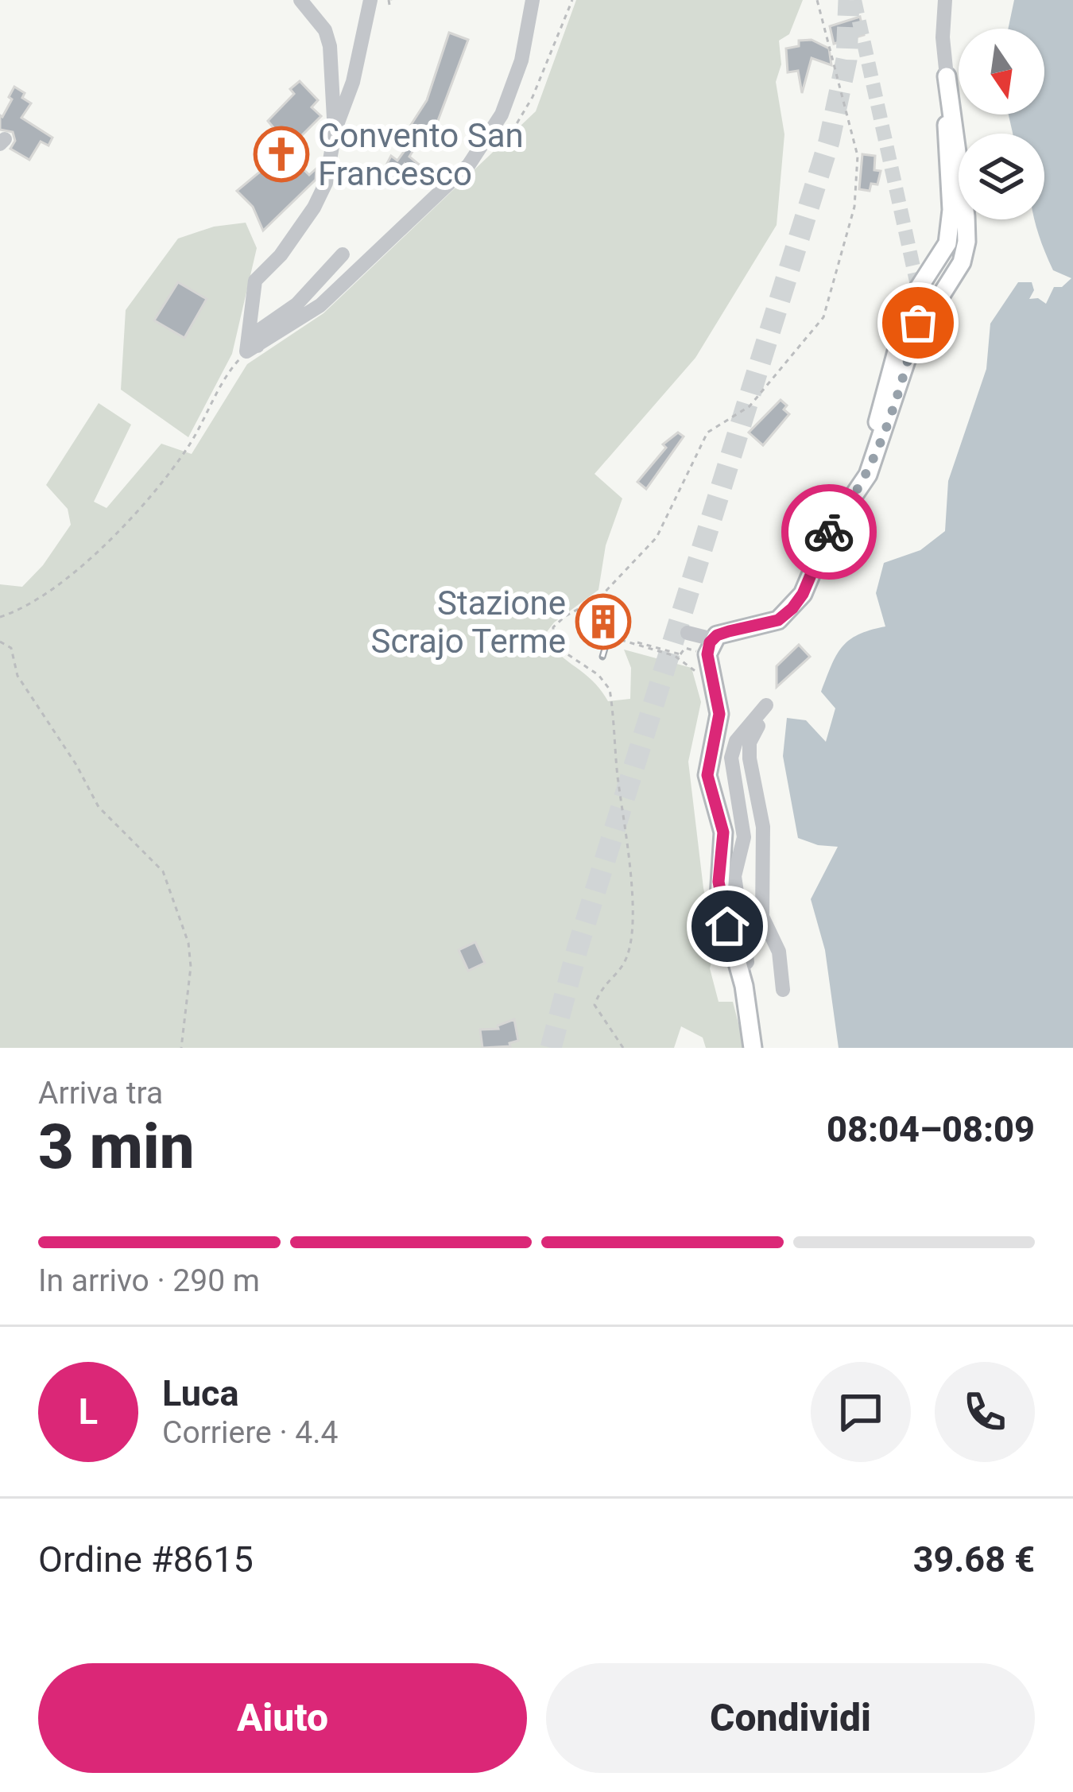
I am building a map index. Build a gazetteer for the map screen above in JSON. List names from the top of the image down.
{
  "places": {
    "church": ["Convento San Francesco"],
    "building": ["Stazione Scrajo Terme"]
  },
  "north": "bottom",
  "page": {
    "heading": ["3 min", "Arriva tra", "08:04–08:09"],
    "panel": [
      "Luca",
      "Corriere · 4.4",
      "Ordine #8615",
      "39.68 €"
    ],
    "bar": "In arrivo · 290 m",
    "round": "L",
    "buttons": ["Aiuto", "Condividi"]
  }
}
